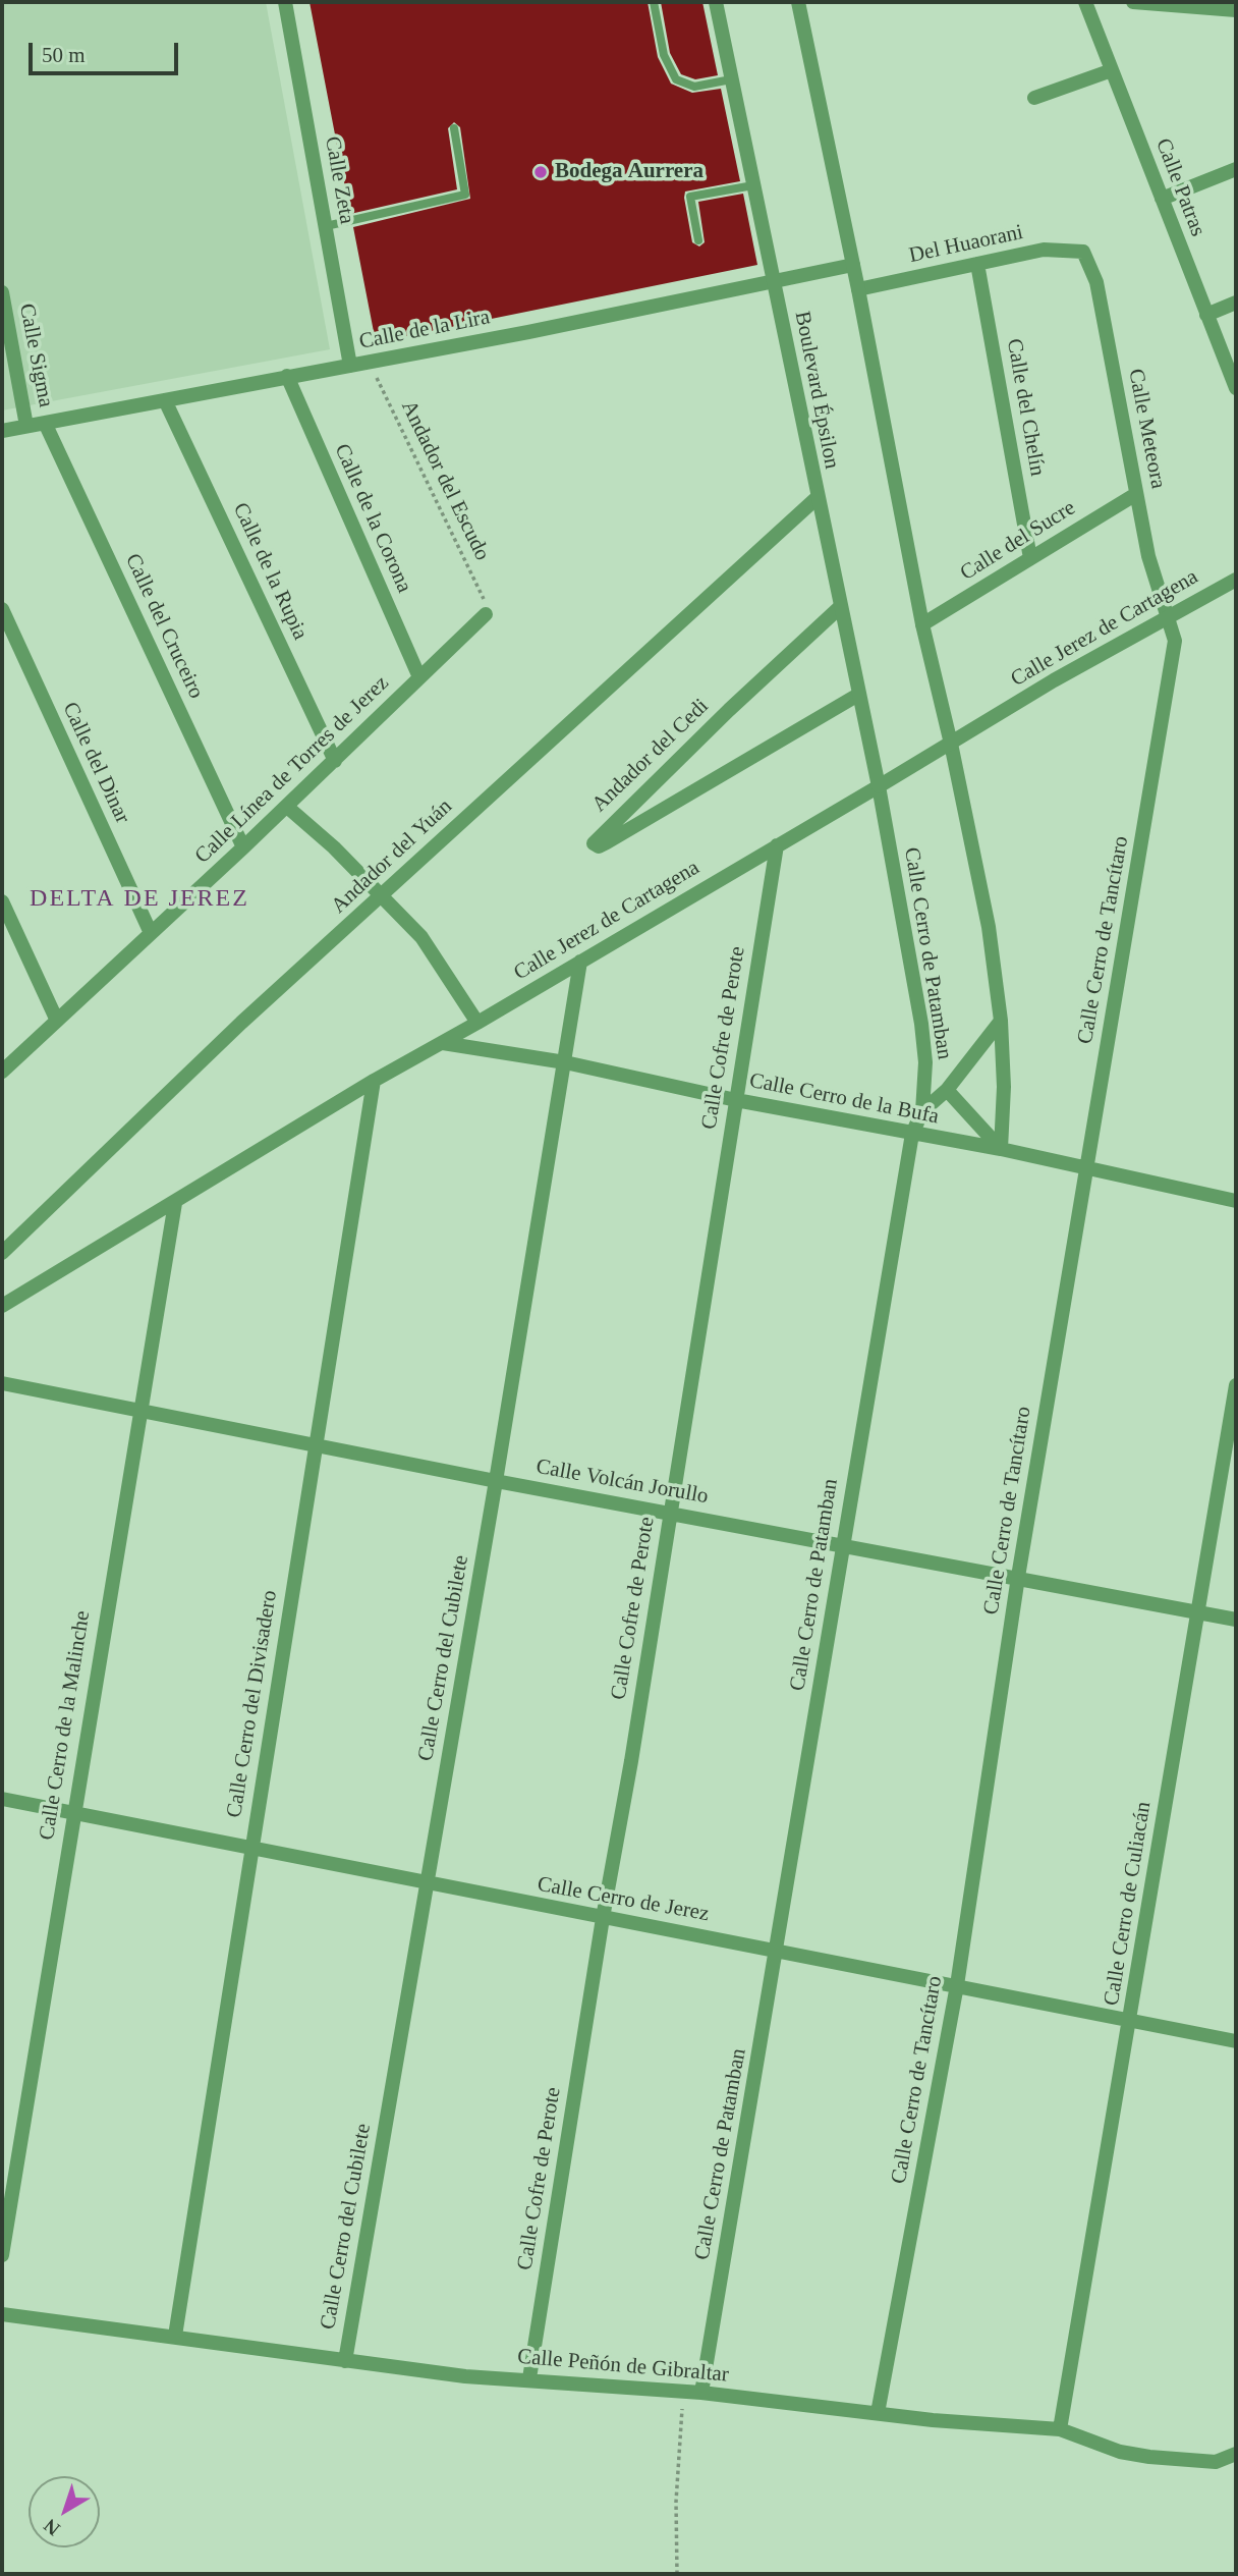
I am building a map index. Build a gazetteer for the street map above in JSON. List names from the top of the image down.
{
  "streets": {
    "street": [
      "Calle Zeta",
      "Calle Patras",
      "Del Huaorani",
      "Calle de la Lira",
      "Calle Sigma",
      "Boulevard Épsilon",
      "Calle del Chelín",
      "Calle Meteora",
      "Calle de la Corona",
      "Calle del Sucre",
      "Calle de la Rupia",
      "Calle del Cruceiro",
      "Calle Jerez de Cartagena",
      "Andador del Cedi",
      "Calle del Dinar",
      "Calle Línea de Torres de Jerez",
      "Andador del Yuán",
      "Calle Cerro de Tancítaro",
      "Calle Cerro de Patamban",
      "Calle Cofre de Perote",
      "Calle Cerro de la Bufa",
      "Calle Volcán Jorullo",
      "Calle Cerro del Cubilete",
      "Calle Cerro del Divisadero",
      "Calle Cerro de la Malinche",
      "Calle Cerro de Jerez",
      "Calle Cerro de Culiacán",
      "Calle Peñón de Gibraltar"
    ],
    "path": ["Andador del Escudo"]
  },
  "crossings": [
    ["Calle Zeta", "Calle de la Lira"],
    ["Del Huaorani", "Calle del Chelín"],
    ["Del Huaorani", "Calle Meteora"],
    ["Calle de la Lira", "Calle Sigma"],
    ["Calle de la Lira", "Boulevard Épsilon"],
    ["Calle de la Lira", "Andador del Escudo"],
    ["Calle de la Lira", "Calle de la Corona"],
    ["Calle de la Lira", "Calle de la Rupia"],
    ["Calle de la Lira", "Calle del Cruceiro"],
    ["Boulevard Épsilon", "Calle Jerez de Cartagena"],
    ["Boulevard Épsilon", "Andador del Cedi"],
    ["Boulevard Épsilon", "Andador del Yuán"],
    ["Boulevard Épsilon", "Calle Cerro de Patamban"],
    ["Calle del Chelín", "Calle del Sucre"],
    ["Calle Meteora", "Calle del Sucre"],
    ["Calle Meteora", "Calle Jerez de Cartagena"],
    ["Calle Meteora", "Calle Cerro de Tancítaro"],
    ["Andador del Escudo", "Calle Línea de Torres de Jerez"],
    ["Calle de la Corona", "Calle Línea de Torres de Jerez"],
    ["Calle de la Rupia", "Calle Línea de Torres de Jerez"],
    ["Calle del Cruceiro", "Calle Línea de Torres de Jerez"],
    ["Calle Jerez de Cartagena", "Calle Cerro de Tancítaro"],
    ["Calle Jerez de Cartagena", "Calle Cerro de Patamban"],
    ["Calle Jerez de Cartagena", "Calle Cofre de Perote"],
    ["Calle Jerez de Cartagena", "Calle Cerro de la Bufa"],
    ["Calle Jerez de Cartagena", "Calle Cerro del Cubilete"],
    ["Calle Jerez de Cartagena", "Calle Cerro del Divisadero"],
    ["Calle Jerez de Cartagena", "Calle Cerro de la Malinche"],
    ["Calle del Dinar", "Calle Línea de Torres de Jerez"],
    ["Calle Cerro de Tancítaro", "Calle Cerro de la Bufa"],
    ["Calle Cerro de Tancítaro", "Calle Volcán Jorullo"],
    ["Calle Cerro de Tancítaro", "Calle Cerro de Jerez"],
    ["Calle Cerro de Tancítaro", "Calle Peñón de Gibraltar"],
    ["Calle Cerro de Patamban", "Calle Cerro de la Bufa"],
    ["Calle Cerro de Patamban", "Calle Volcán Jorullo"],
    ["Calle Cerro de Patamban", "Calle Cerro de Jerez"],
    ["Calle Cerro de Patamban", "Calle Peñón de Gibraltar"],
    ["Calle Cofre de Perote", "Calle Cerro de la Bufa"],
    ["Calle Cofre de Perote", "Calle Volcán Jorullo"],
    ["Calle Cofre de Perote", "Calle Cerro de Jerez"],
    ["Calle Cofre de Perote", "Calle Peñón de Gibraltar"],
    ["Calle Cerro de la Bufa", "Calle Cerro del Cubilete"],
    ["Calle Volcán Jorullo", "Calle Cerro del Cubilete"],
    ["Calle Volcán Jorullo", "Calle Cerro del Divisadero"],
    ["Calle Volcán Jorullo", "Calle Cerro de la Malinche"],
    ["Calle Volcán Jorullo", "Calle Cerro de Culiacán"],
    ["Calle Cerro del Cubilete", "Calle Cerro de Jerez"],
    ["Calle Cerro del Cubilete", "Calle Peñón de Gibraltar"],
    ["Calle Cerro del Divisadero", "Calle Cerro de Jerez"],
    ["Calle Cerro del Divisadero", "Calle Peñón de Gibraltar"],
    ["Calle Cerro de la Malinche", "Calle Cerro de Jerez"],
    ["Calle Cerro de Jerez", "Calle Cerro de Culiacán"],
    ["Calle Cerro de Culiacán", "Calle Peñón de Gibraltar"]
  ],
  "districts": ["DELTA DE JEREZ"],
  "places": ["Bodega Aurrera"],
  "scale_bar": "50 m",
  "north": "bottom left"
}
